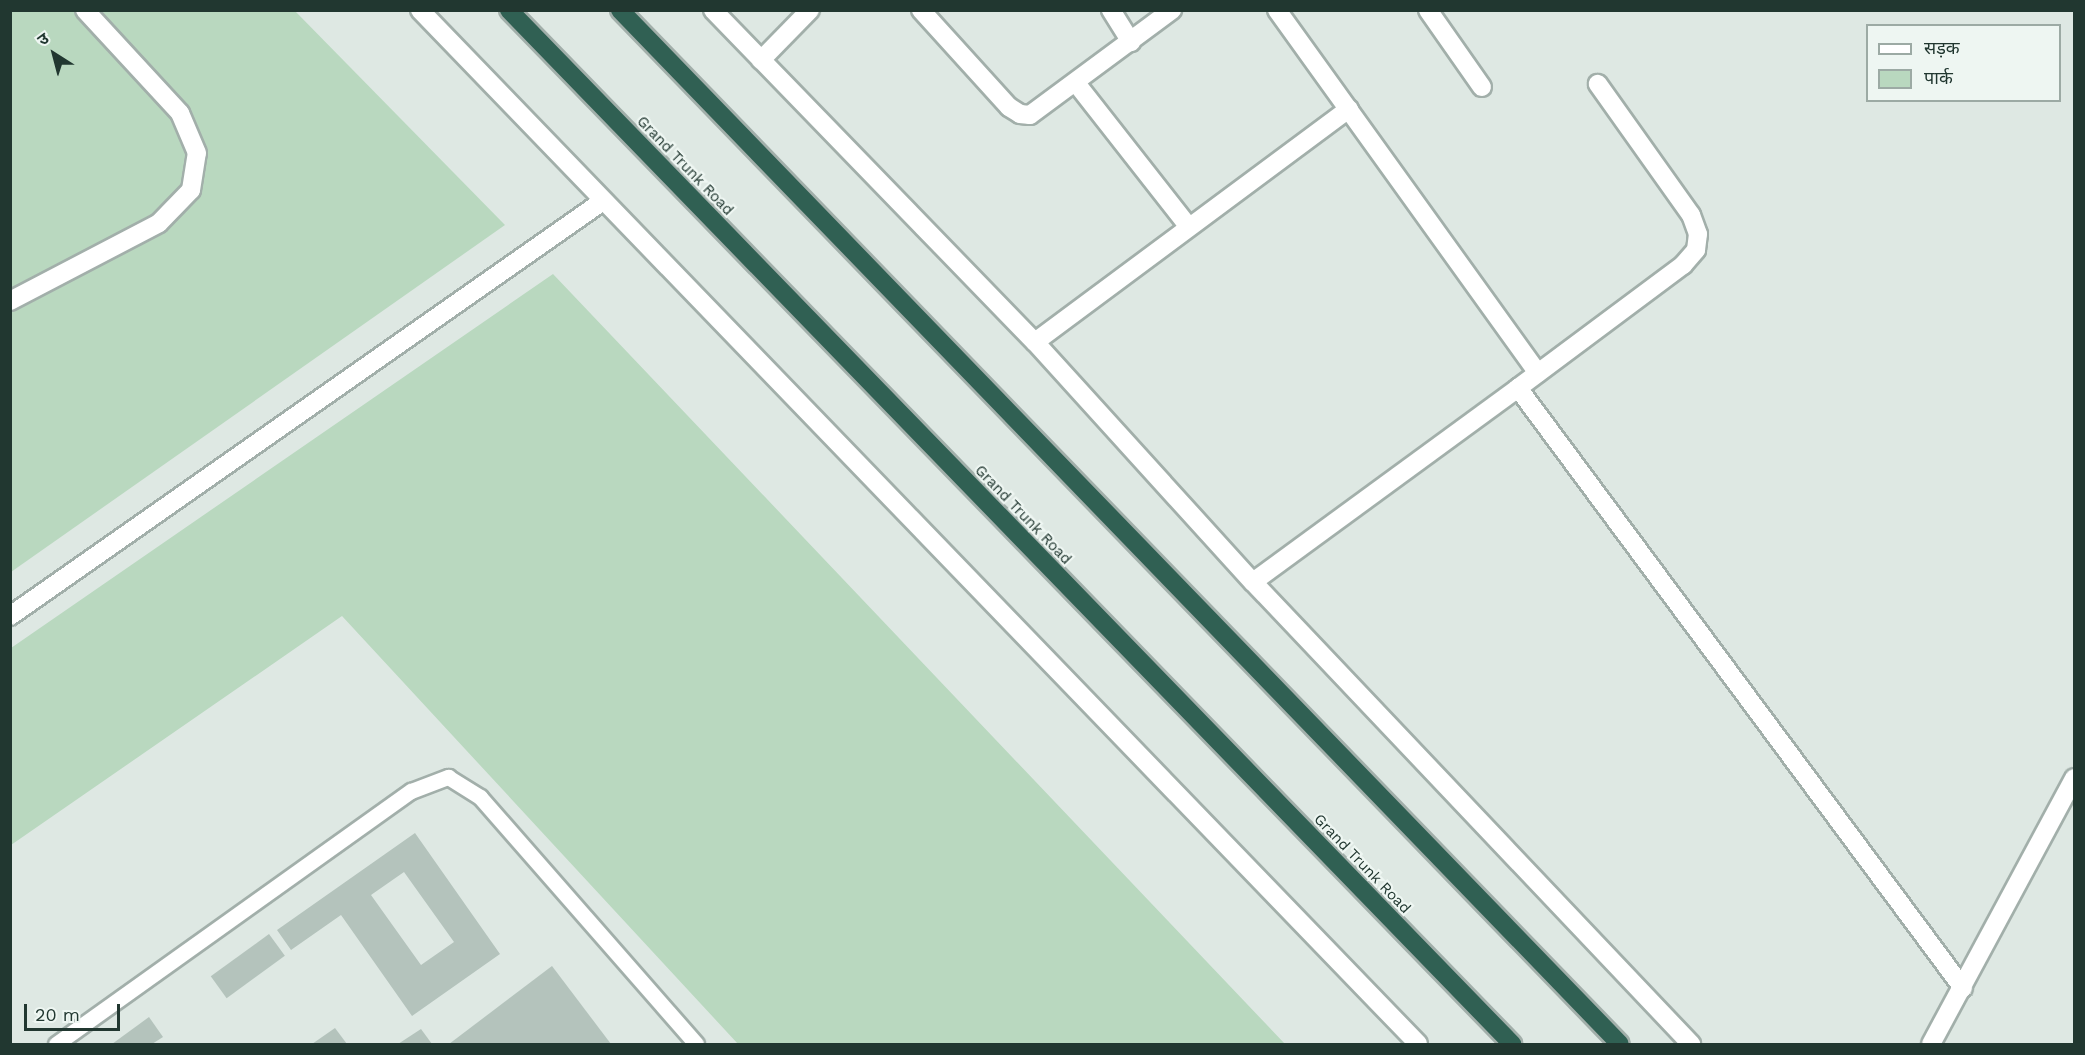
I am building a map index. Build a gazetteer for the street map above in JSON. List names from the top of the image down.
{
  "streets": {
    "highway": ["Grand Trunk Road"]
  },
  "legend": ["सड़क", "पार्क"],
  "scale_bar": "20 m",
  "north": "top left"
}
